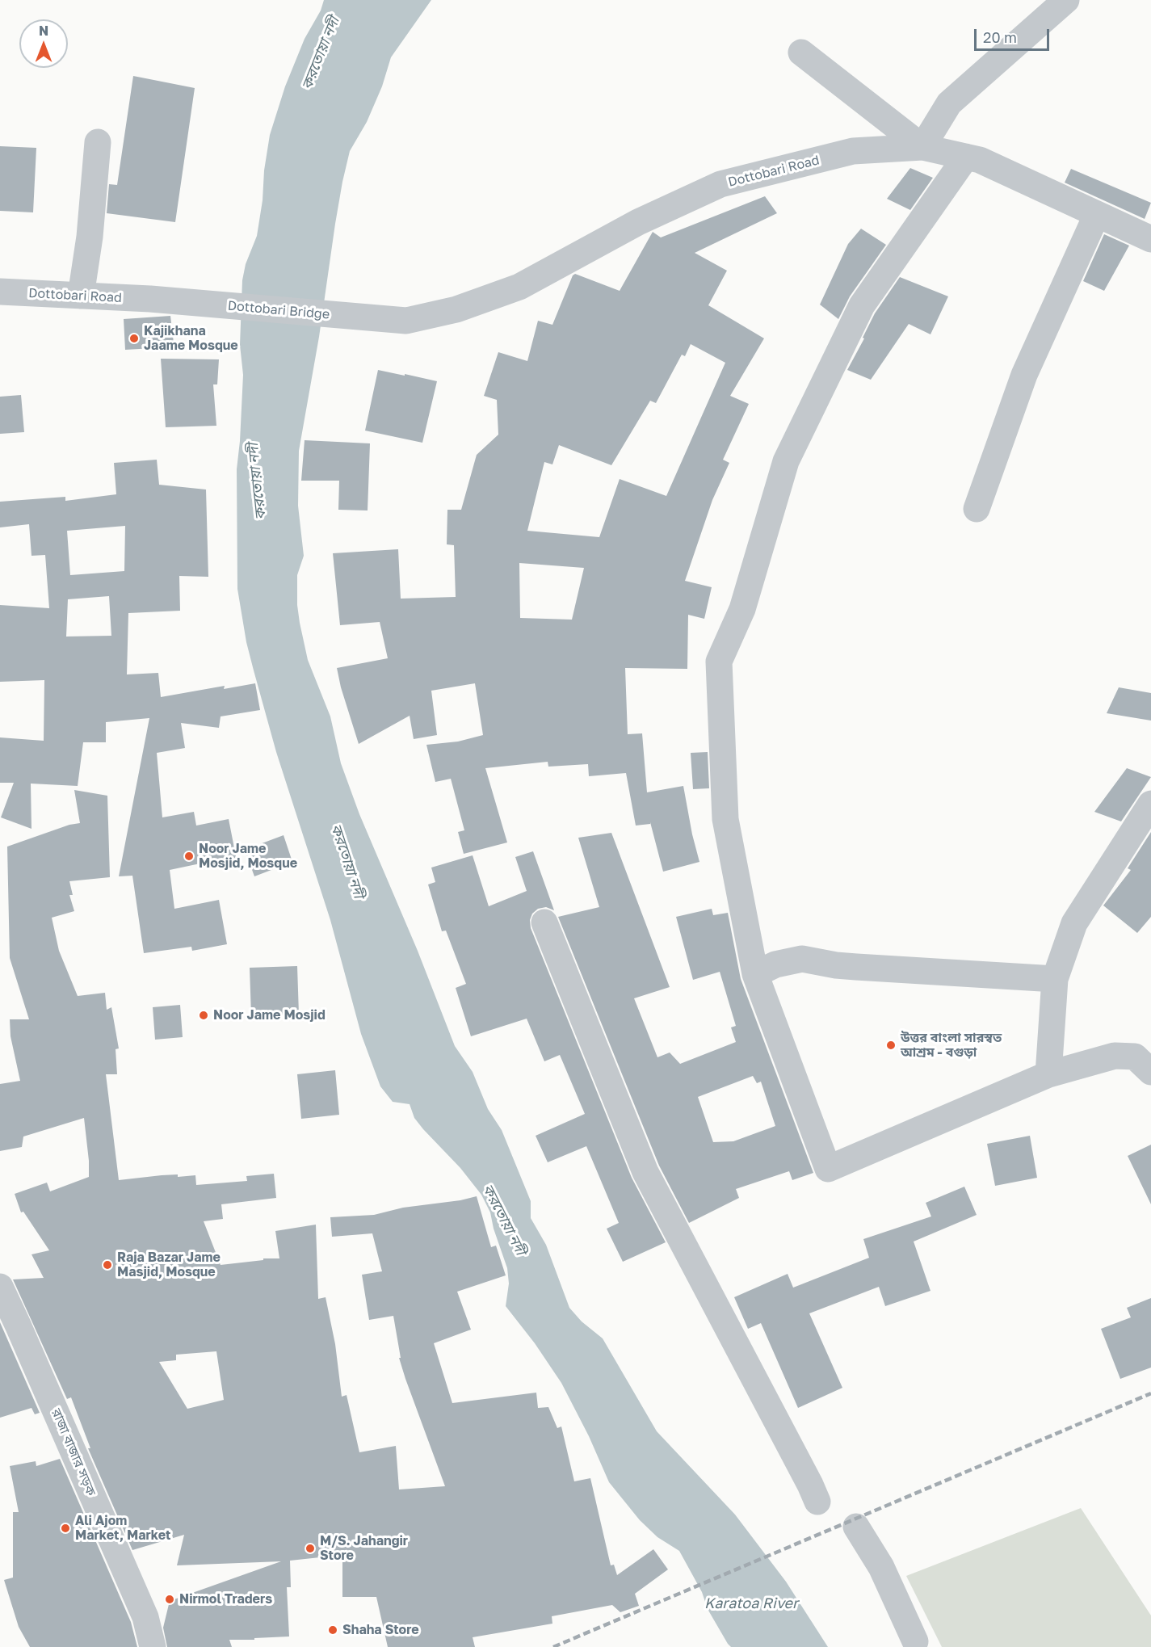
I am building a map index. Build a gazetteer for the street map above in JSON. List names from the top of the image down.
{
  "streets": {
    "street": ["Dottobari Road", "Dottobari Bridge", "রাজা বাজার সড়ক"]
  },
  "crossings": [
    ["Dottobari Road", "Dottobari Bridge"]
  ],
  "water": ["করতোয়া নদী", "Karatoa River"],
  "places": [
    "Kajikhana Jaame Mosque",
    "Noor Jame Mosjid, Mosque",
    "Noor Jame Mosjid",
    "উত্তর বাংলা সারস্বত আশ্রম - বগুড়া",
    "Raja Bazar Jame Masjid, Mosque",
    "Ali Ajom Market, Market",
    "M/S. Jahangir Store",
    "Nirmol Traders",
    "Shaha Store"
  ],
  "scale_bar": "20 m",
  "north": "top"
}
